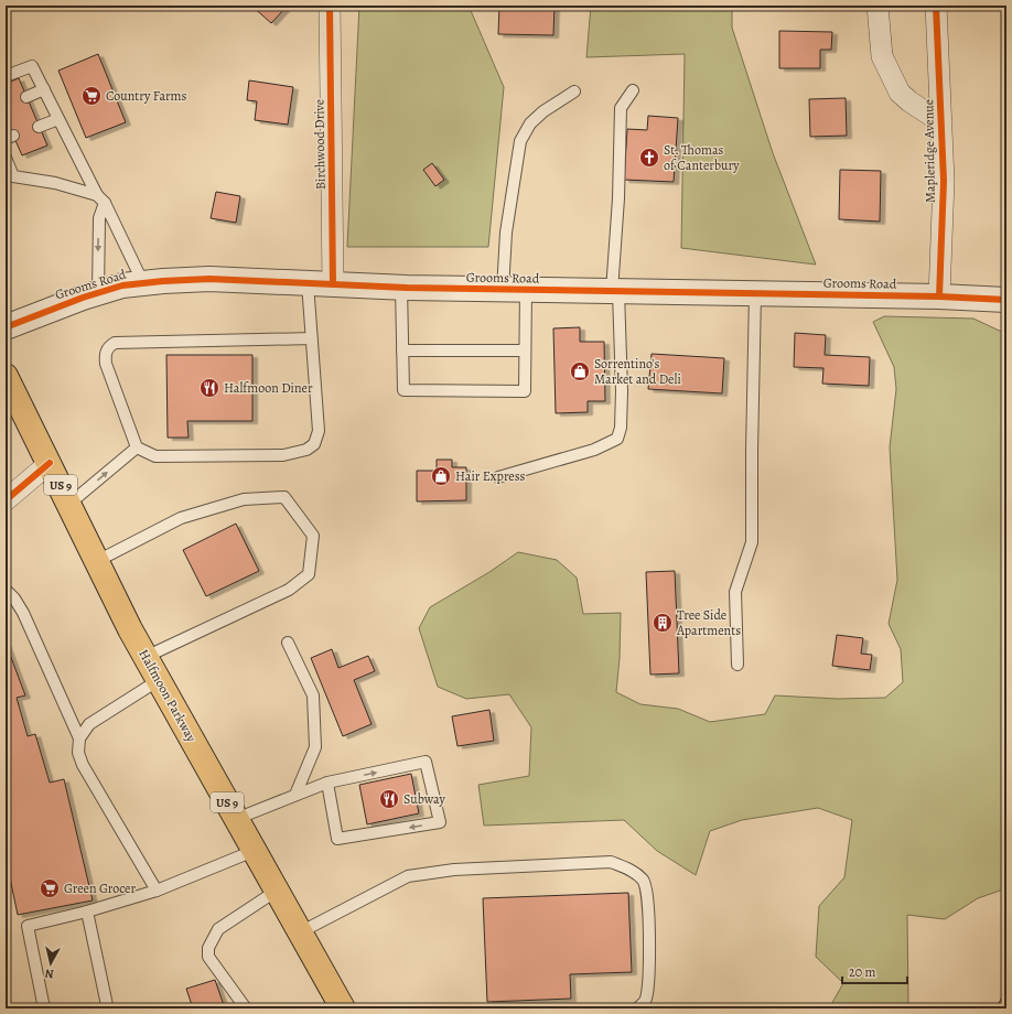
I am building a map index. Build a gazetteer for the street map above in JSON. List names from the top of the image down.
{
  "streets": {
    "main road": ["US 9", "Halfmoon Parkway"],
    "street": ["Birchwood Drive", "Mapleridge Avenue", "Grooms Road"]
  },
  "crossings": [
    ["Birchwood Drive", "Grooms Road"],
    ["Mapleridge Avenue", "Grooms Road"]
  ],
  "places": {
    "supermarket": ["Country Farms", "Green Grocer"],
    "church": ["St. Thomas of Canterbury"],
    "shop": ["Sorrentino's Market and Deli", "Hair Express"],
    "restaurant": ["Halfmoon Diner", "Subway"],
    "building": ["Tree Side Apartments"]
  },
  "scale_bar": "20 m",
  "north": "bottom"
}
